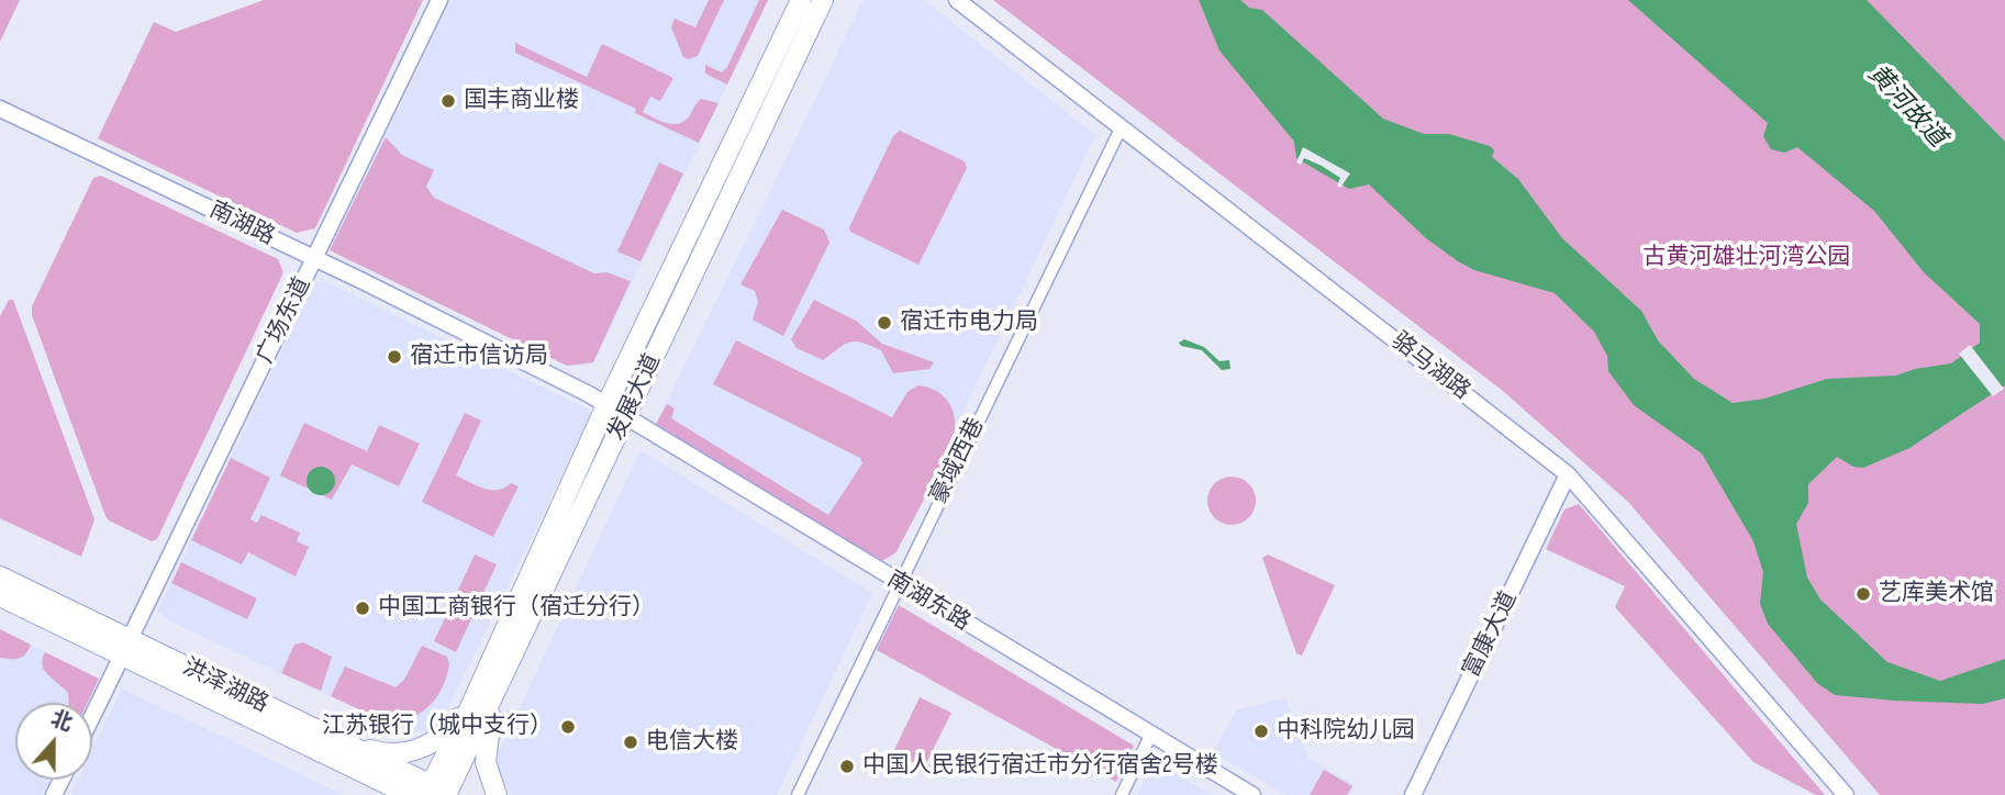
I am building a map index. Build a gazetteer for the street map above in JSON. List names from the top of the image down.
{
  "streets": {
    "main road": ["发展大道", "洪泽湖路"],
    "street": [
      "南湖路",
      "广场东道",
      "骆马湖路",
      "豪域西巷",
      "南湖东路",
      "富康大道"
    ]
  },
  "crossings": [
    ["南湖路", "广场东道"],
    ["南湖路", "发展大道"],
    ["南湖路", "南湖东路"],
    ["广场东道", "洪泽湖路"],
    ["骆马湖路", "豪域西巷"],
    ["骆马湖路", "富康大道"],
    ["发展大道", "南湖东路"],
    ["发展大道", "洪泽湖路"],
    ["豪域西巷", "南湖东路"]
  ],
  "water": ["黄河故道"],
  "parks": ["古黄河雄壮河湾公园"],
  "places": [
    "国丰商业楼",
    "宿迁市电力局",
    "宿迁市信访局",
    "艺库美术馆",
    "中国工商银行（宿迁分行）",
    "江苏银行（城中支行）",
    "中科院幼儿园",
    "电信大楼",
    "中国人民银行宿迁市分行宿舍2号楼"
  ],
  "north": "top"
}
